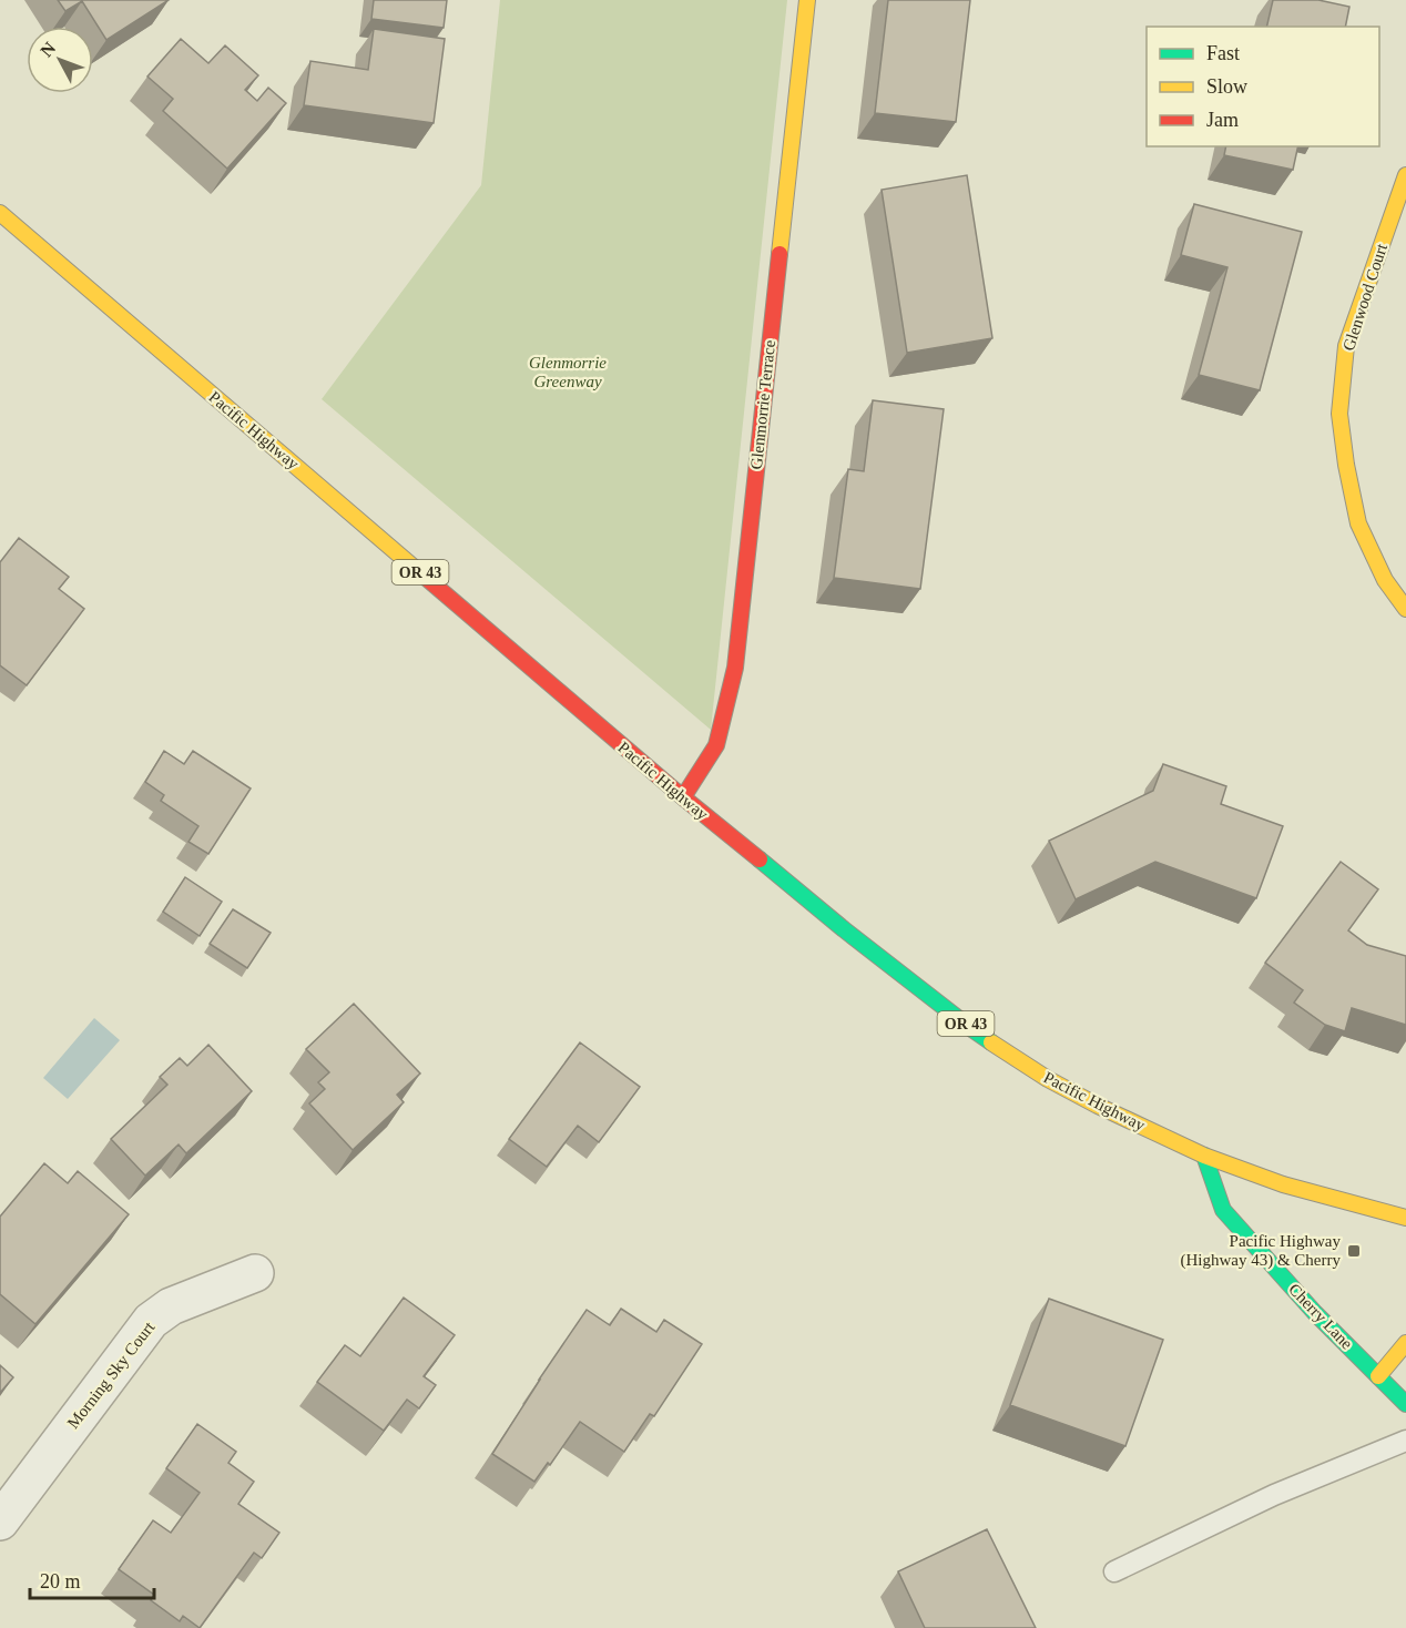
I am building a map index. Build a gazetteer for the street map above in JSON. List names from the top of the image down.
{
  "streets": {
    "main road": [
      "Glenwood Court",
      "Glenmorrie Terrace",
      "Pacific Highway",
      "OR 43",
      "Cherry Lane"
    ],
    "street": ["Morning Sky Court"]
  },
  "crossings": [
    ["Glenmorrie Terrace", "Pacific Highway"],
    ["Pacific Highway", "Cherry Lane"]
  ],
  "parks": ["Glenmorrie Greenway"],
  "places": {
    "transit": ["Pacific Highway (Highway 43) & Cherry"]
  },
  "legend": ["Fast", "Slow", "Jam"],
  "scale_bar": "20 m",
  "north": "top left"
}
